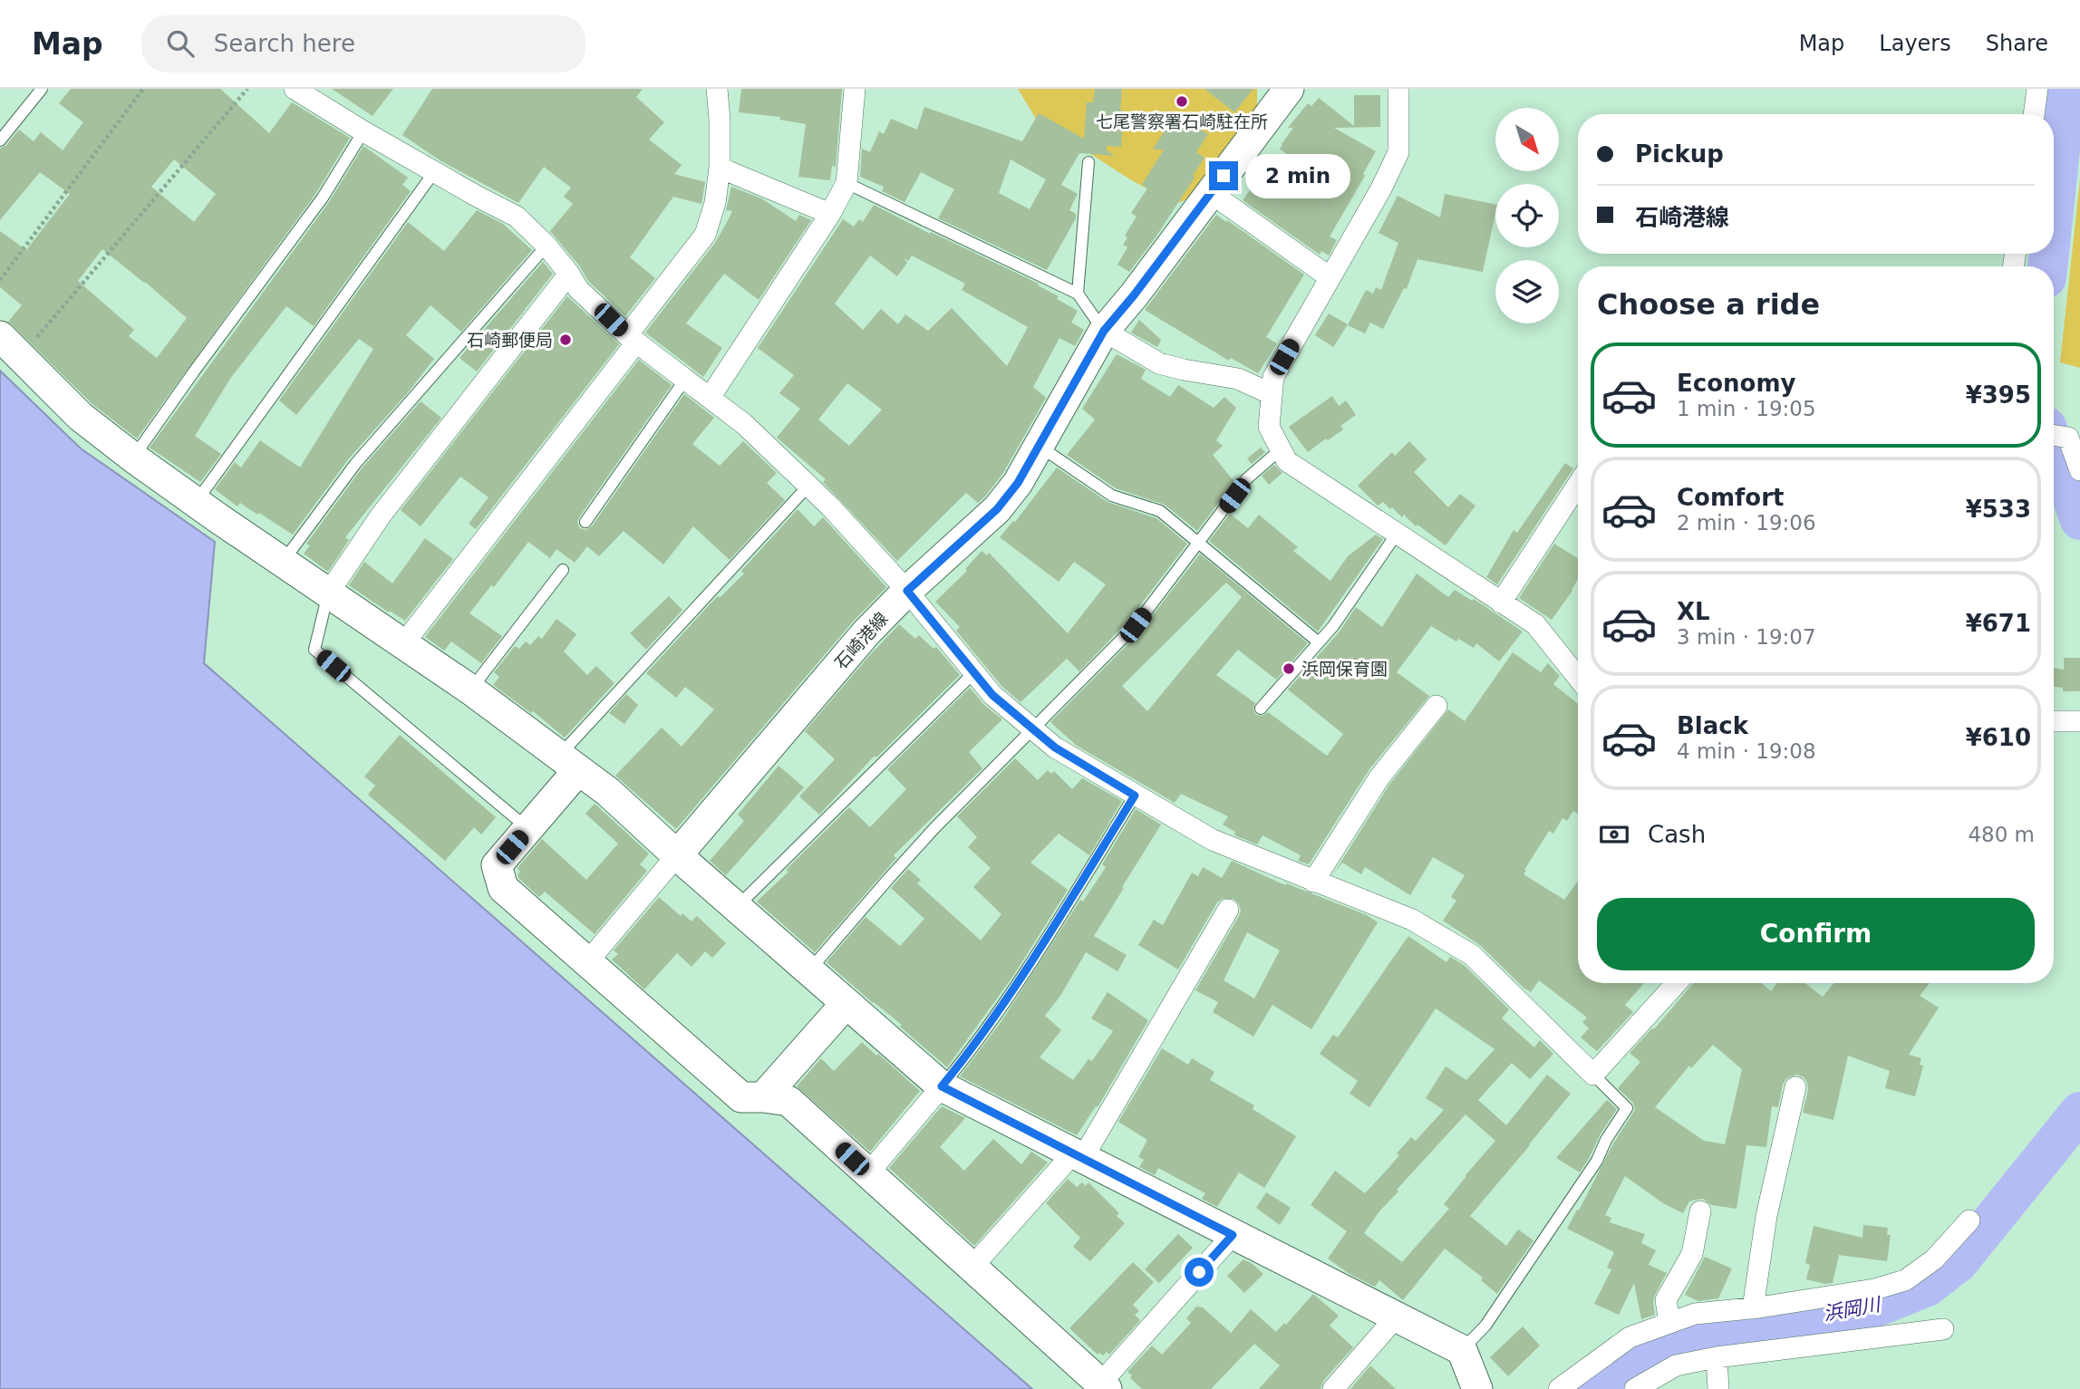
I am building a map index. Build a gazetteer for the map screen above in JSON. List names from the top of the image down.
{
  "streets": {
    "street": ["石崎港線"]
  },
  "water": ["浜岡川"],
  "places": ["七尾警察署石崎駐在所", "石崎郵便局", "浜岡保育園"],
  "north": "bottom right",
  "page": {
    "header": "Map",
    "search": "Search here",
    "nav": ["Map", "Layers", "Share"],
    "banner": ["Pickup", "石崎港線"],
    "bubble": "2 min",
    "heading": "Choose a ride",
    "list": [
      {
        "name": "Economy",
        "note": "1 min · 19:05",
        "value": "¥395"
      },
      {
        "name": "Comfort",
        "note": "2 min · 19:06",
        "value": "¥533"
      },
      {
        "name": "XL",
        "note": "3 min · 19:07",
        "value": "¥671"
      },
      {
        "name": "Black",
        "note": "4 min · 19:08",
        "value": "¥610"
      }
    ],
    "pay": ["Cash", "480 m"],
    "buttons": "Confirm"
  }
}
